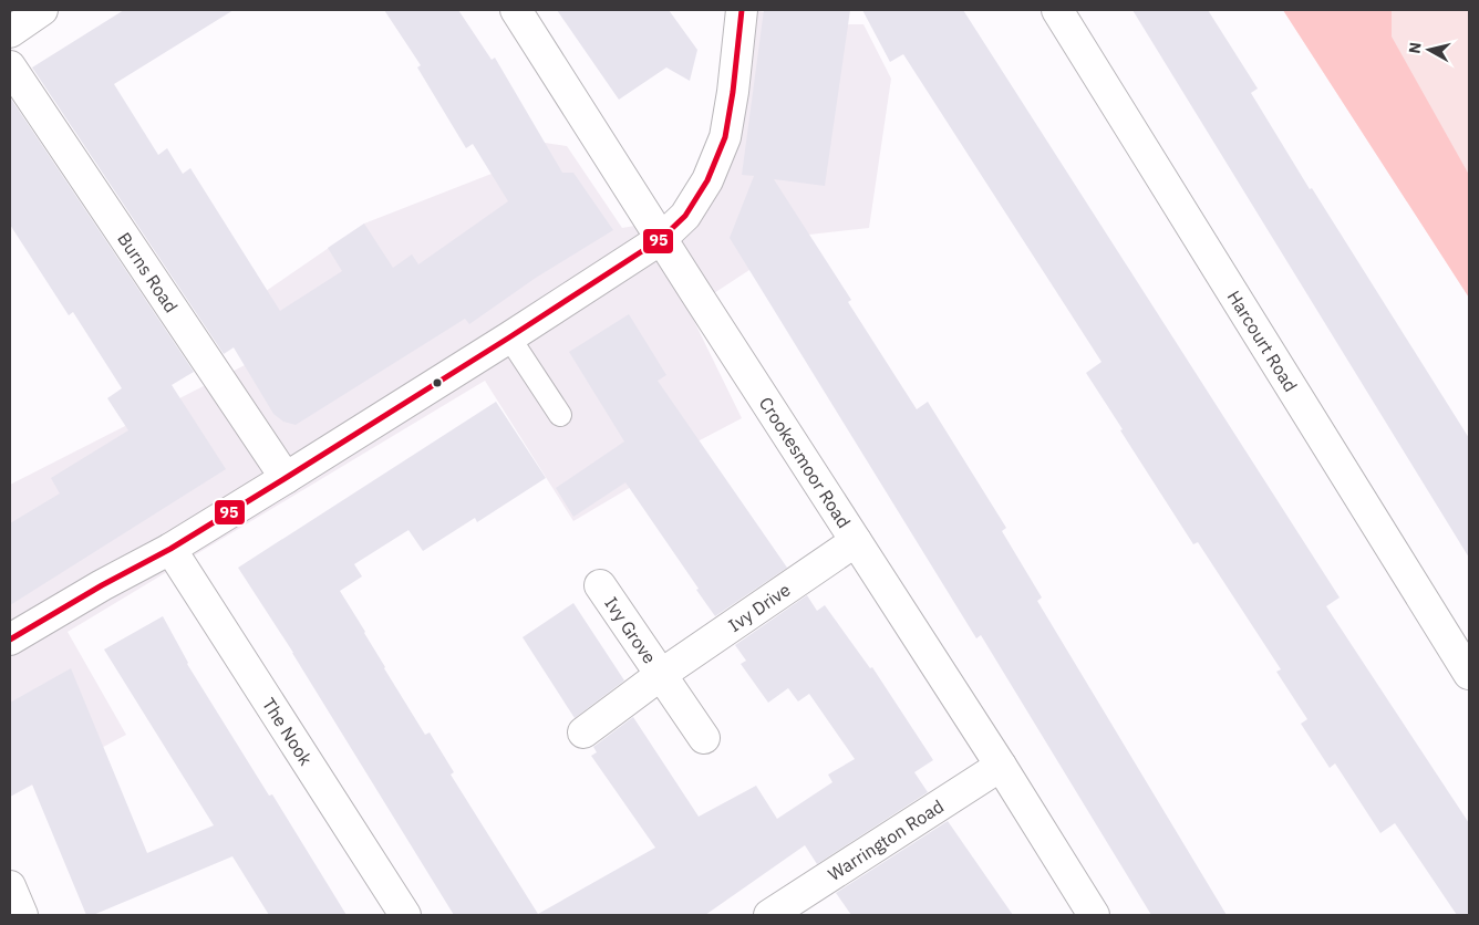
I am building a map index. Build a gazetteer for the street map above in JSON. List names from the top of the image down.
{
  "streets": {
    "street": [
      "Burns Road",
      "Harcourt Road",
      "Crookesmoor Road",
      "Ivy Drive",
      "Ivy Grove",
      "The Nook",
      "Warrington Road"
    ]
  },
  "crossings": [
    ["Crookesmoor Road", "Ivy Drive"],
    ["Crookesmoor Road", "Warrington Road"],
    ["Ivy Drive", "Ivy Grove"]
  ],
  "lines": ["transit line 95"],
  "north": "left"
}
